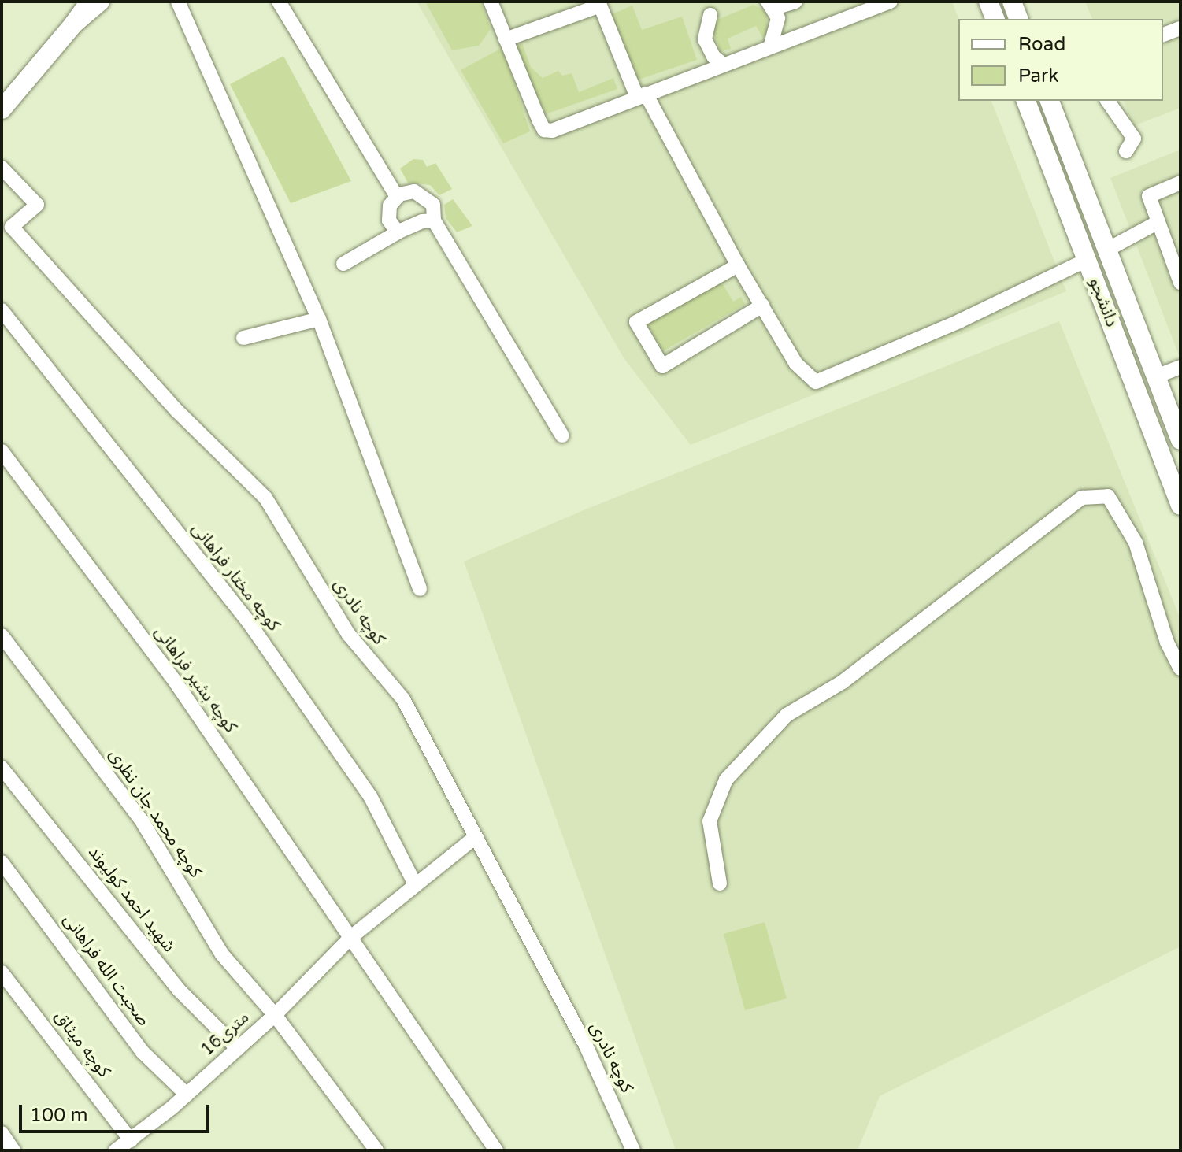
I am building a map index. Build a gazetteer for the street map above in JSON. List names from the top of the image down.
{
  "streets": {
    "main road": ["دانشجو"],
    "street": [
      "کوچه مختار فراهانی",
      "کوچه نادری",
      "کوچه بشیر فراهانی",
      "کوچه محمد جان نظری",
      "شهید احمد کولیوند",
      "صحبت الله فراهانی",
      "16متری",
      "کوچه میثاق"
    ]
  },
  "crossings": [
    ["کوچه مختار فراهانی", "16متری"],
    ["کوچه نادری", "16متری"],
    ["کوچه بشیر فراهانی", "16متری"],
    ["کوچه محمد جان نظری", "16متری"],
    ["شهید احمد کولیوند", "16متری"],
    ["صحبت الله فراهانی", "16متری"],
    ["16متری", "کوچه میثاق"]
  ],
  "legend": ["Road", "Park"],
  "scale_bar": "100 m"
}
